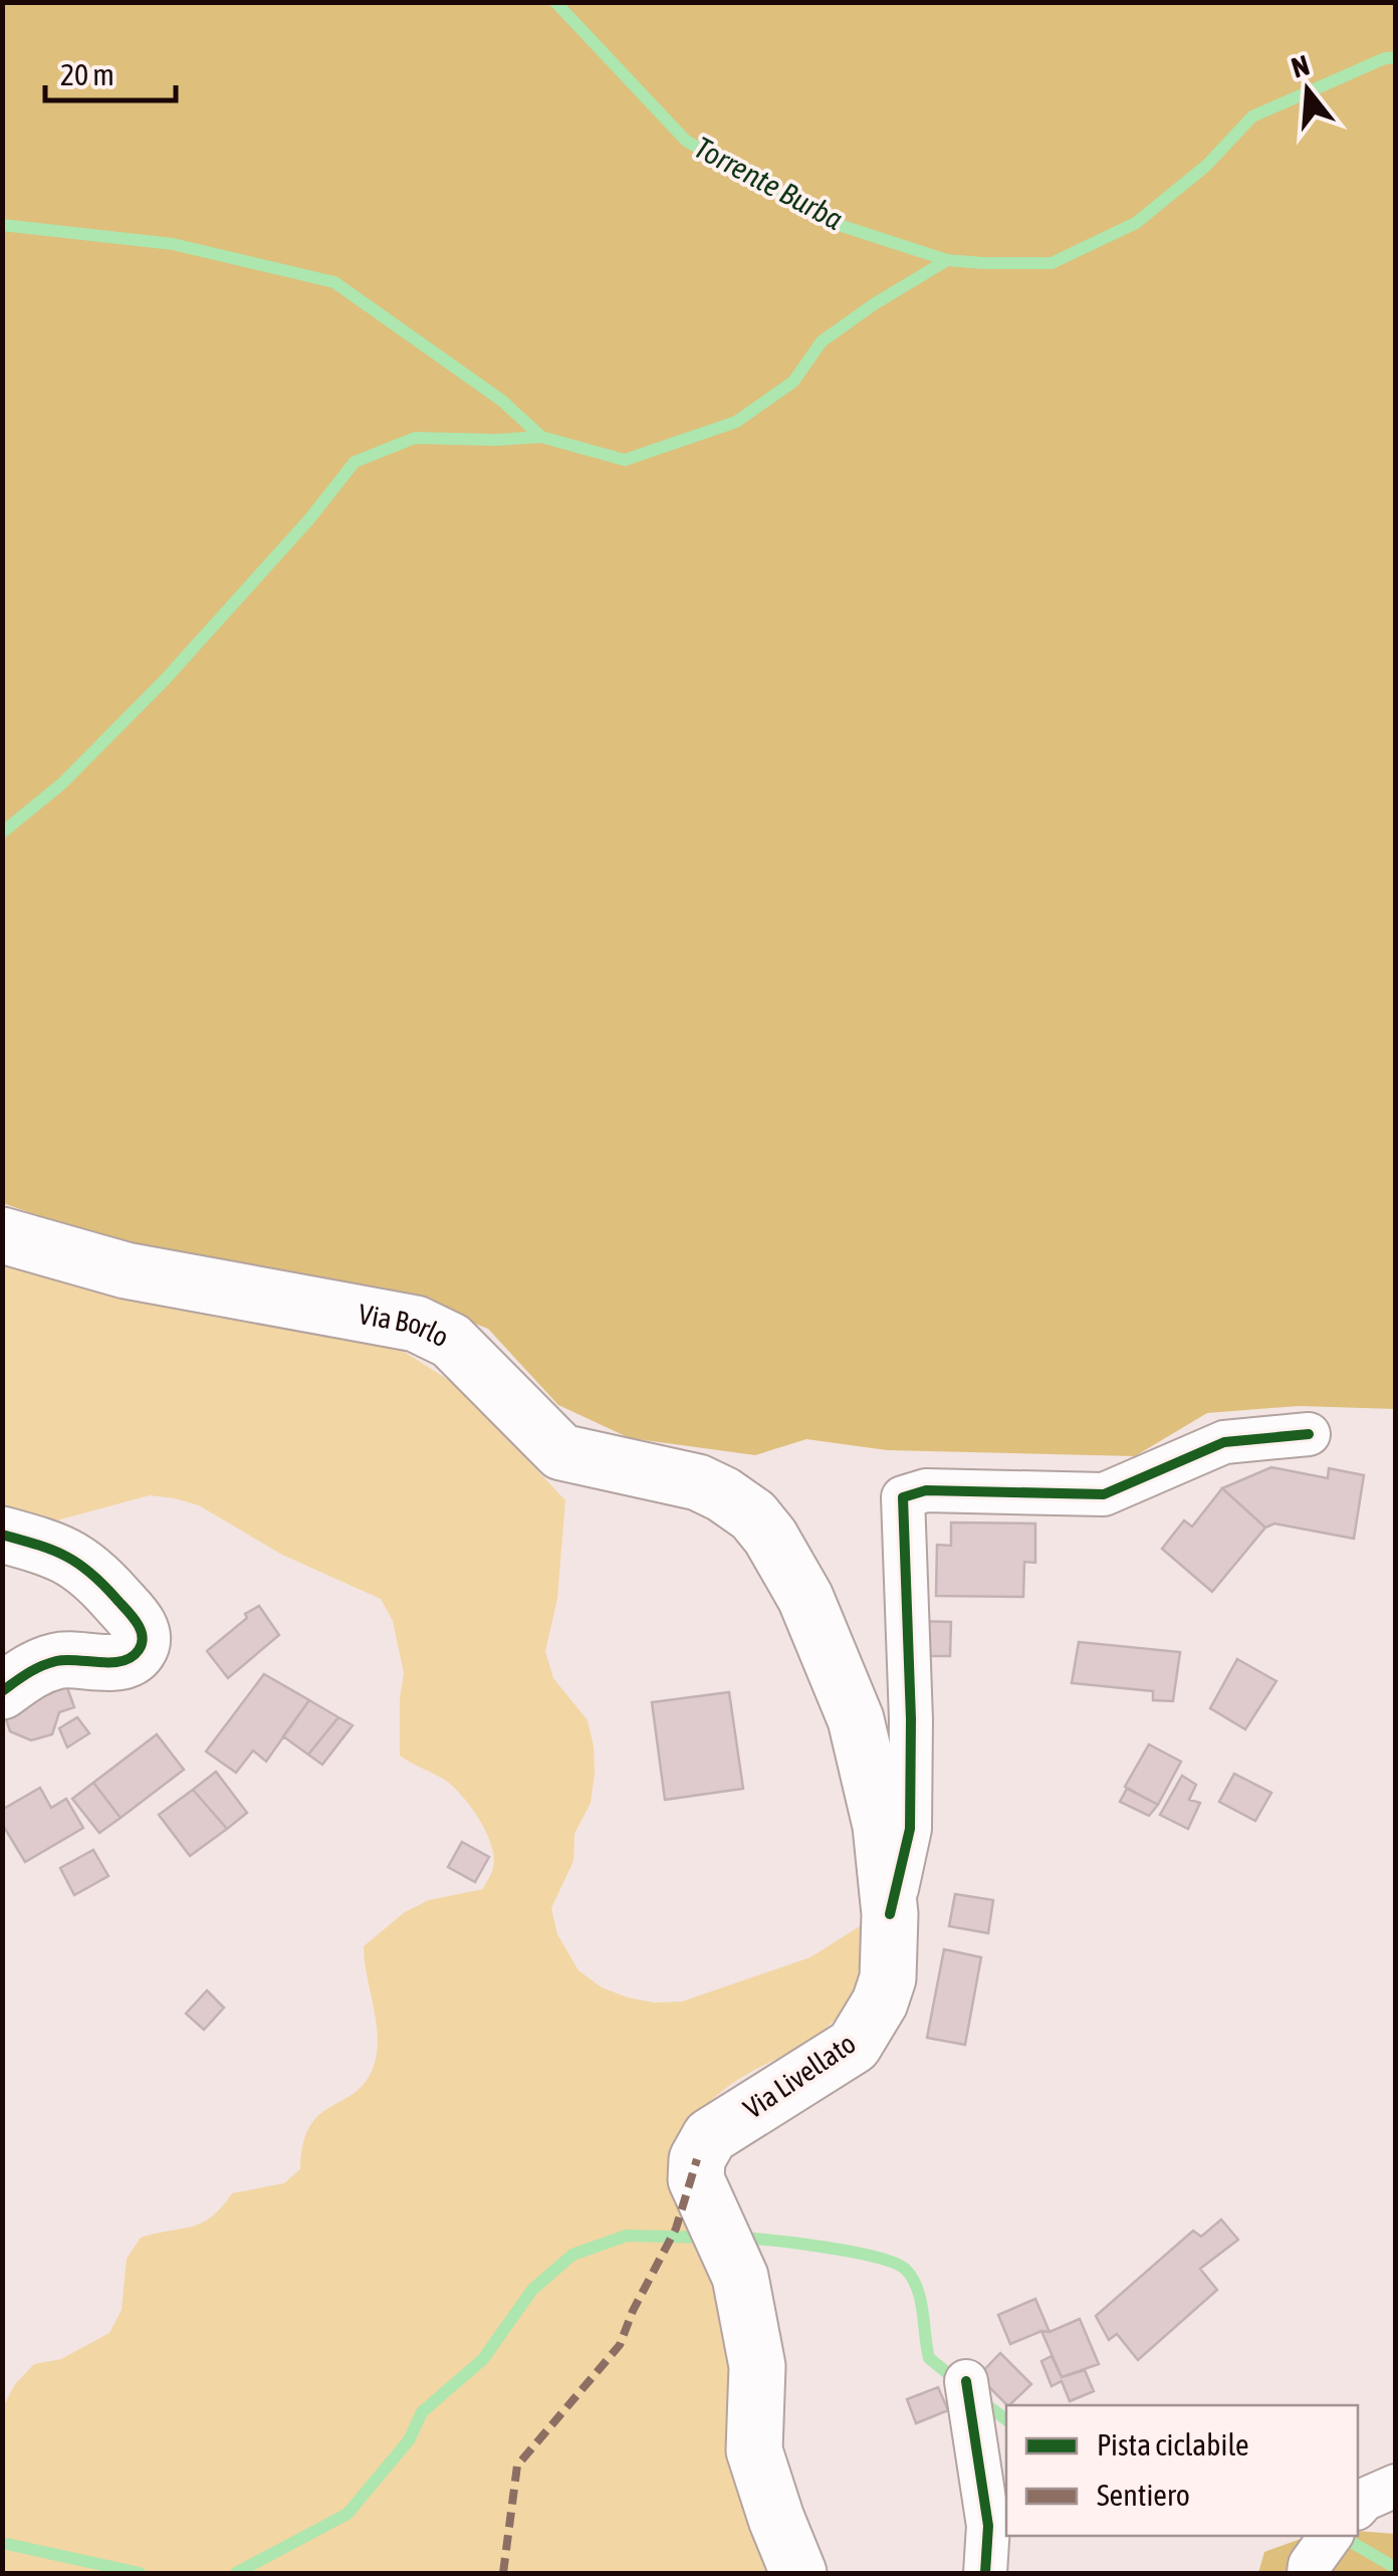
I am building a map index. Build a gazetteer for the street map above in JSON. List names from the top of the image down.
{
  "streets": {
    "main road": ["Via Borlo", "Via Livellato"]
  },
  "crossings": [
    ["Via Borlo", "Via Livellato"]
  ],
  "water": ["Torrente Burba"],
  "legend": ["Pista ciclabile", "Sentiero"],
  "scale_bar": "20 m",
  "north": "top"
}
